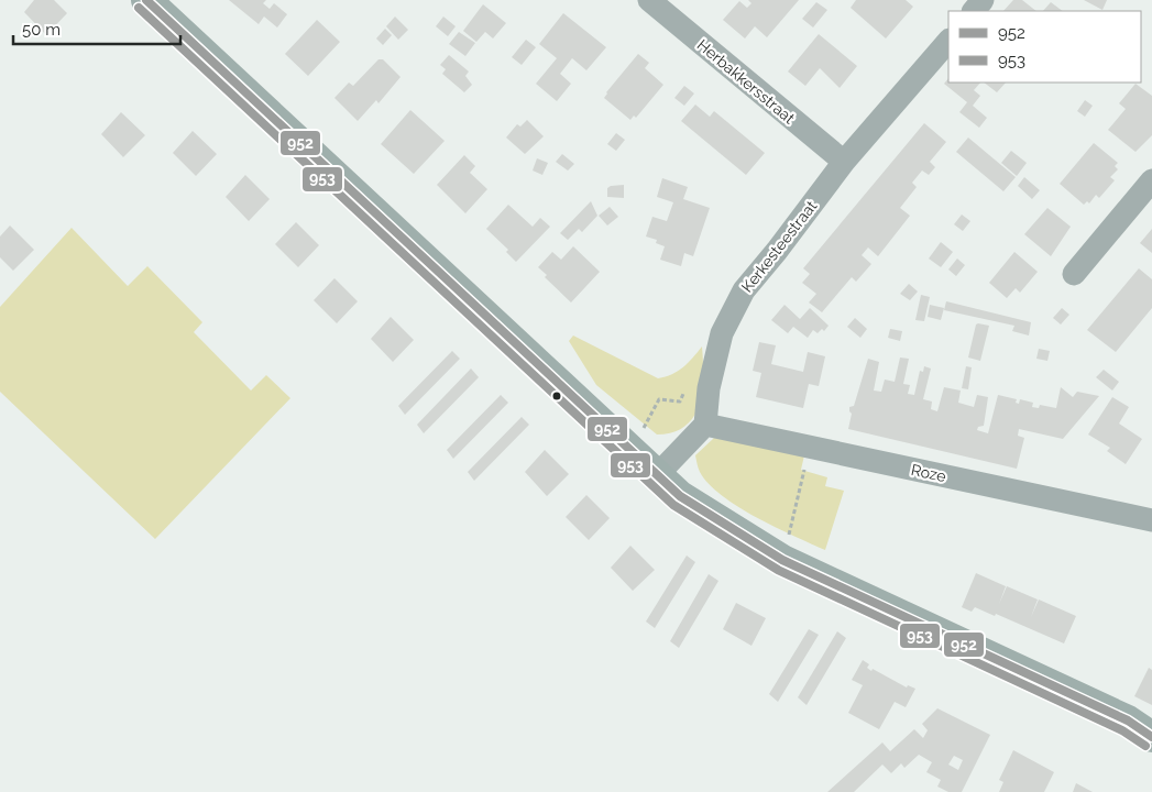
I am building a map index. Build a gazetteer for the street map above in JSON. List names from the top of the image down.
{
  "streets": {
    "street": ["Herbakkersstraat", "Kerkesteestraat", "Roze"]
  },
  "crossings": [
    ["Herbakkersstraat", "Kerkesteestraat"],
    ["Kerkesteestraat", "Roze"]
  ],
  "lines": ["transit line 952", "transit line 953"],
  "legend": ["952", "953"],
  "scale_bar": "50 m"
}
